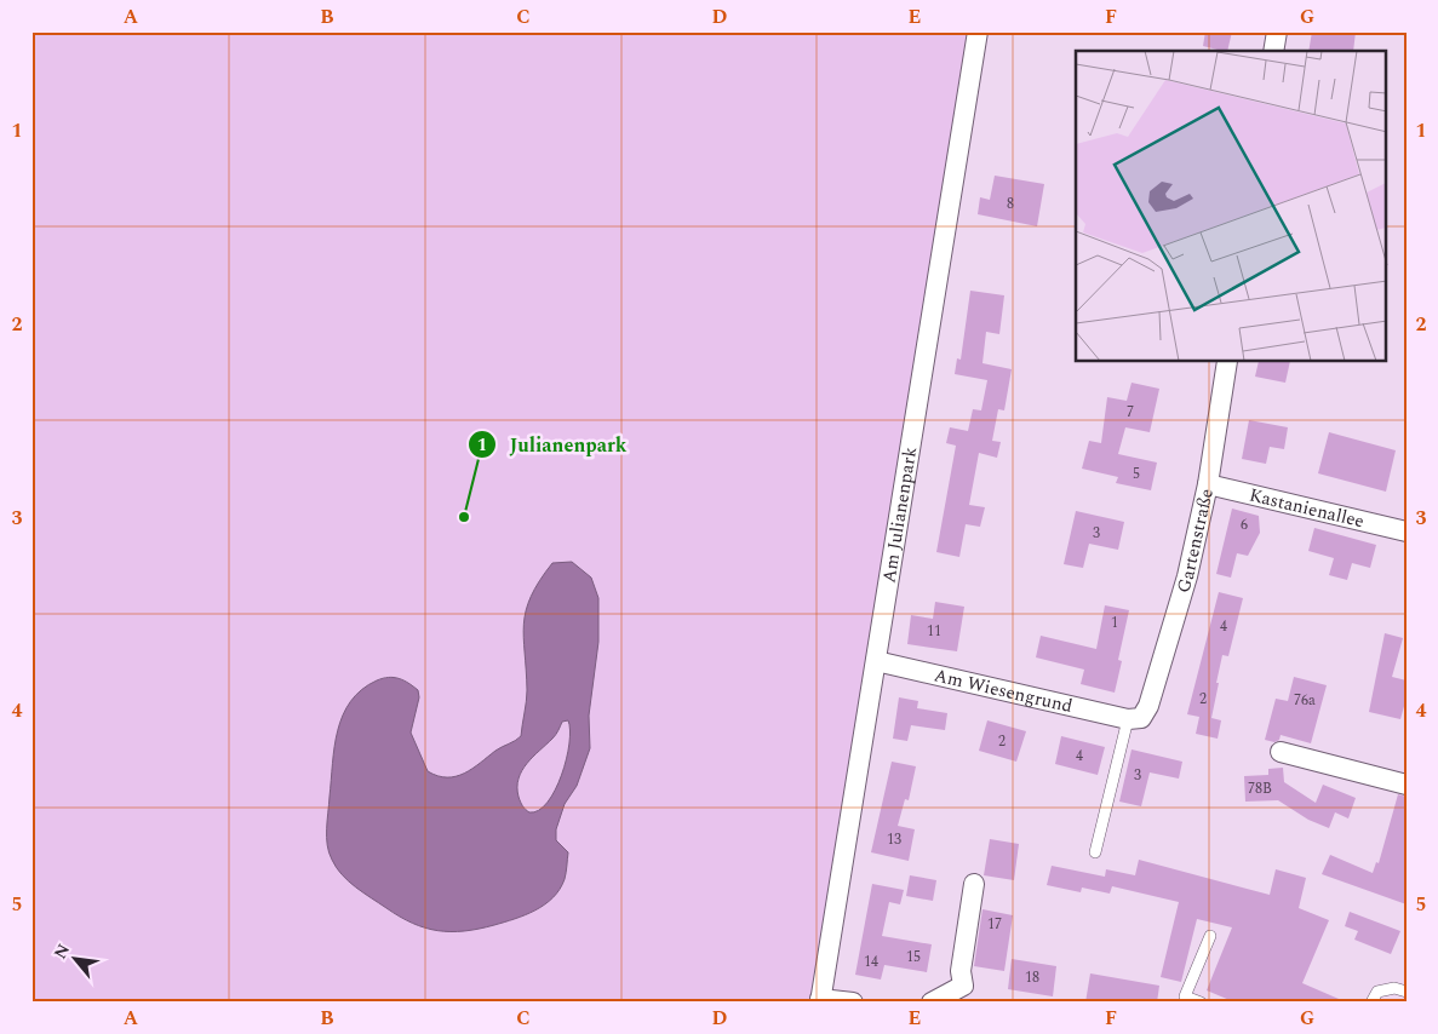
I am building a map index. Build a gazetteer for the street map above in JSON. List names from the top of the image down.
{
  "streets": {
    "street": [
      "Kastanienallee",
      "Am Julianenpark",
      "Gartenstraße",
      "Am Wiesengrund"
    ]
  },
  "crossings": [
    ["Kastanienallee", "Gartenstraße"],
    ["Am Julianenpark", "Am Wiesengrund"],
    ["Gartenstraße", "Am Wiesengrund"]
  ],
  "places": ["Julianenpark"],
  "house_numbers": [
    "8",
    "7",
    "5",
    "6",
    "3",
    "1",
    "4",
    "11",
    "2",
    "76a",
    "2",
    "4",
    "3",
    "78B",
    "13",
    "17",
    "15",
    "14",
    "18"
  ],
  "north": "top left",
  "grid": {
    "columns": [
      "A",
      "B",
      "C",
      "D",
      "E",
      "F",
      "G"
    ],
    "rows": [
      "1",
      "2",
      "3",
      "4",
      "5"
    ]
  }
}
